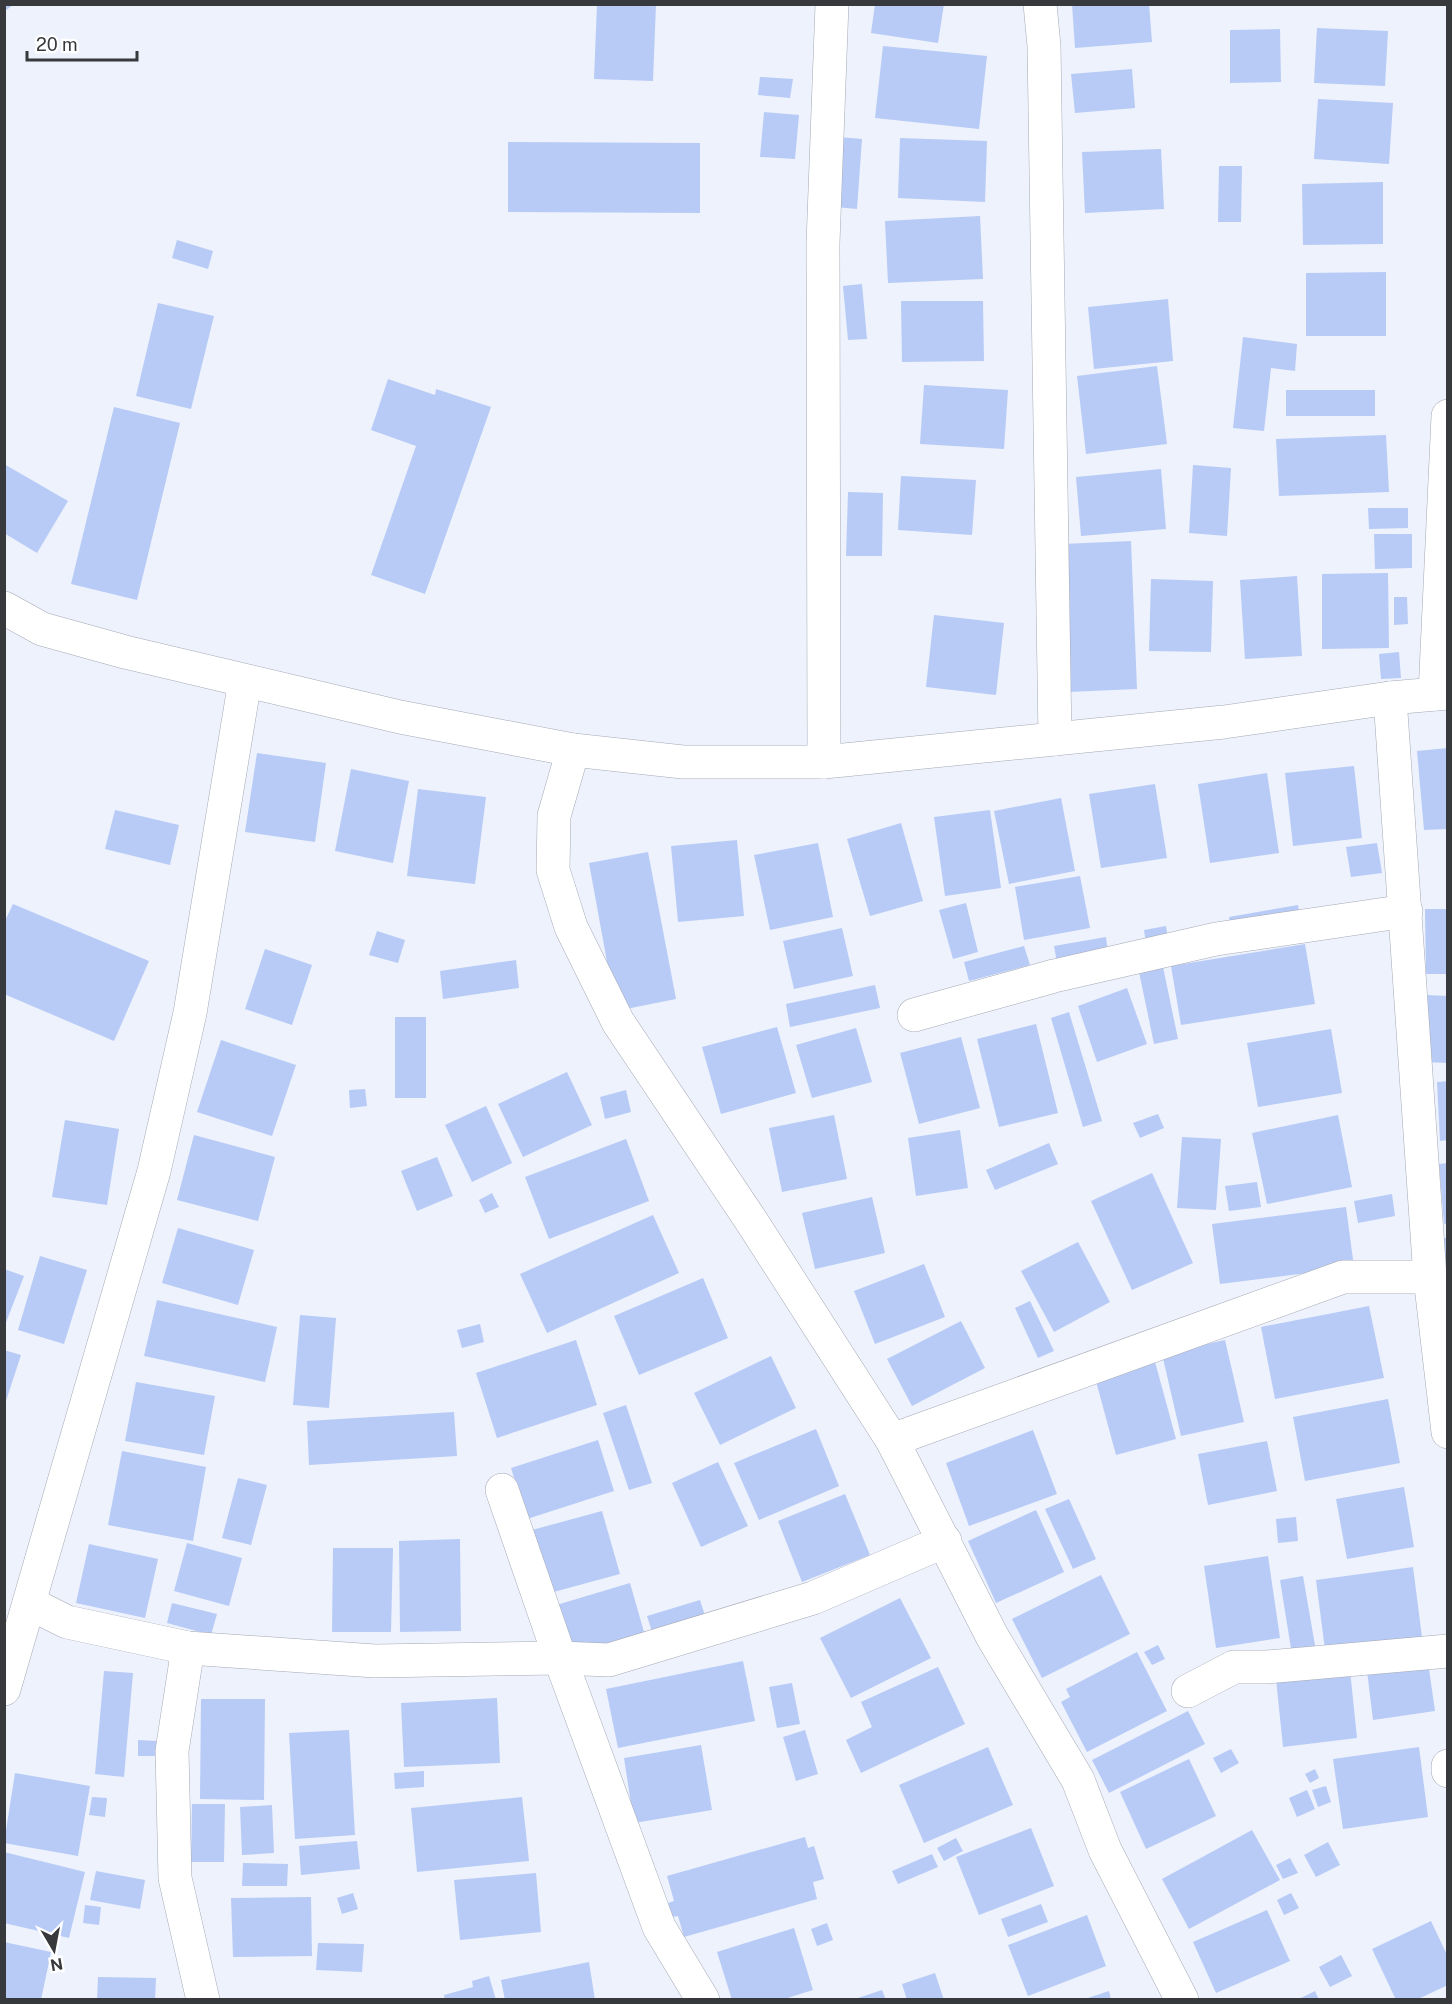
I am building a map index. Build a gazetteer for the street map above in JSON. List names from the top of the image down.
{
  "scale_bar": "20 m",
  "north": "bottom"
}
